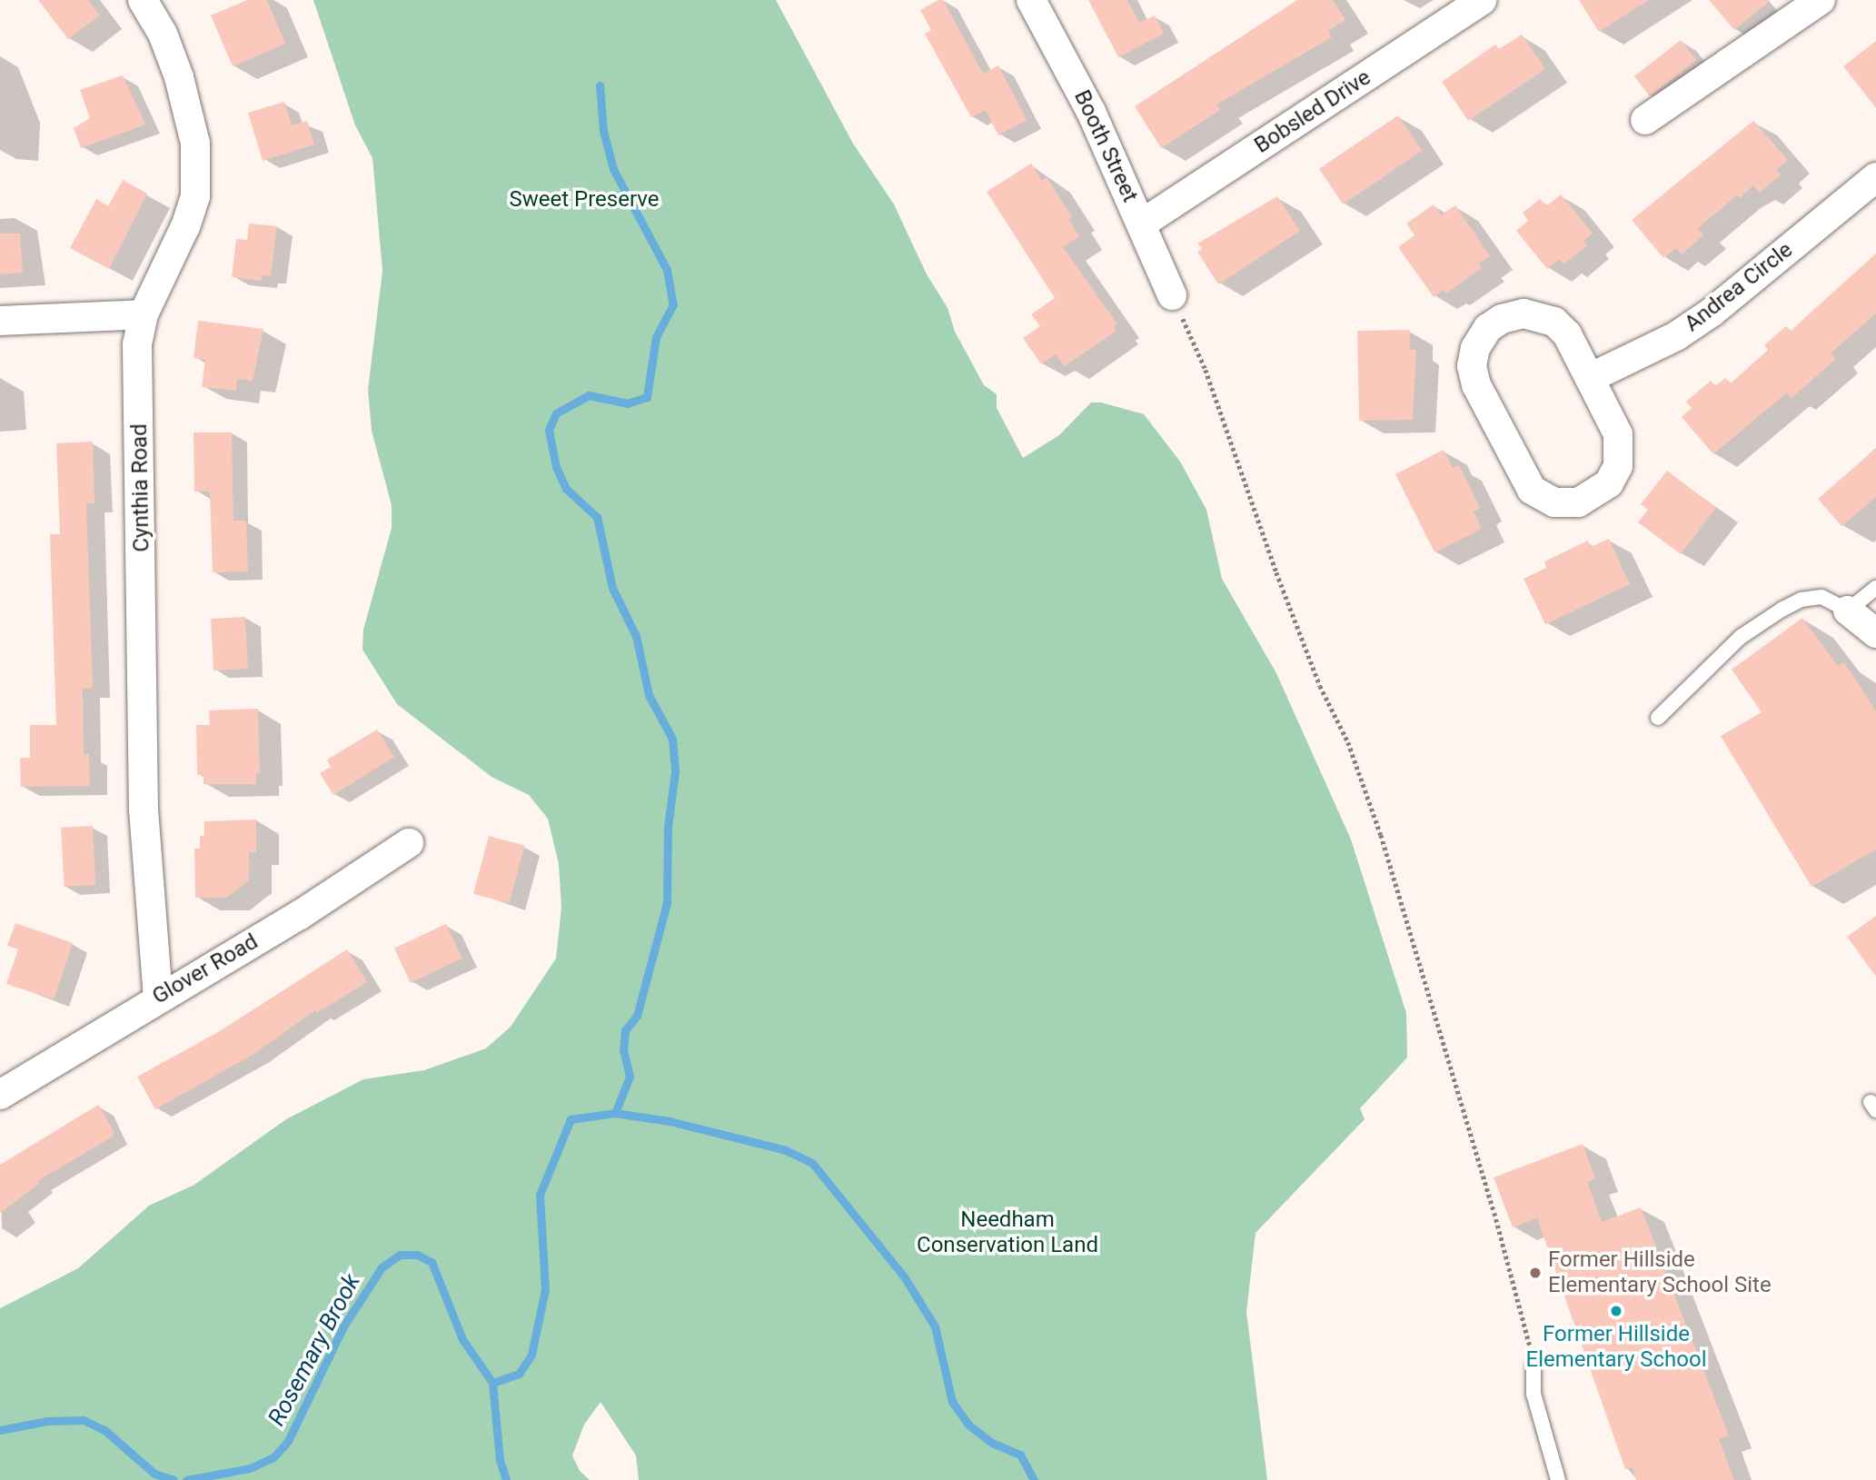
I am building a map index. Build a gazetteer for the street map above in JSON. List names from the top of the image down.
{
  "streets": {
    "street": [
      "Bobsled Drive",
      "Booth Street",
      "Andrea Circle",
      "Cynthia Road",
      "Glover Road"
    ]
  },
  "crossings": [
    ["Bobsled Drive", "Booth Street"],
    ["Cynthia Road", "Glover Road"]
  ],
  "water": ["Rosemary Brook"],
  "parks": ["Sweet Preserve", "Needham Conservation Land"],
  "places": ["Former Hillside Elementary School Site", "Former Hillside Elementary School"]
}
